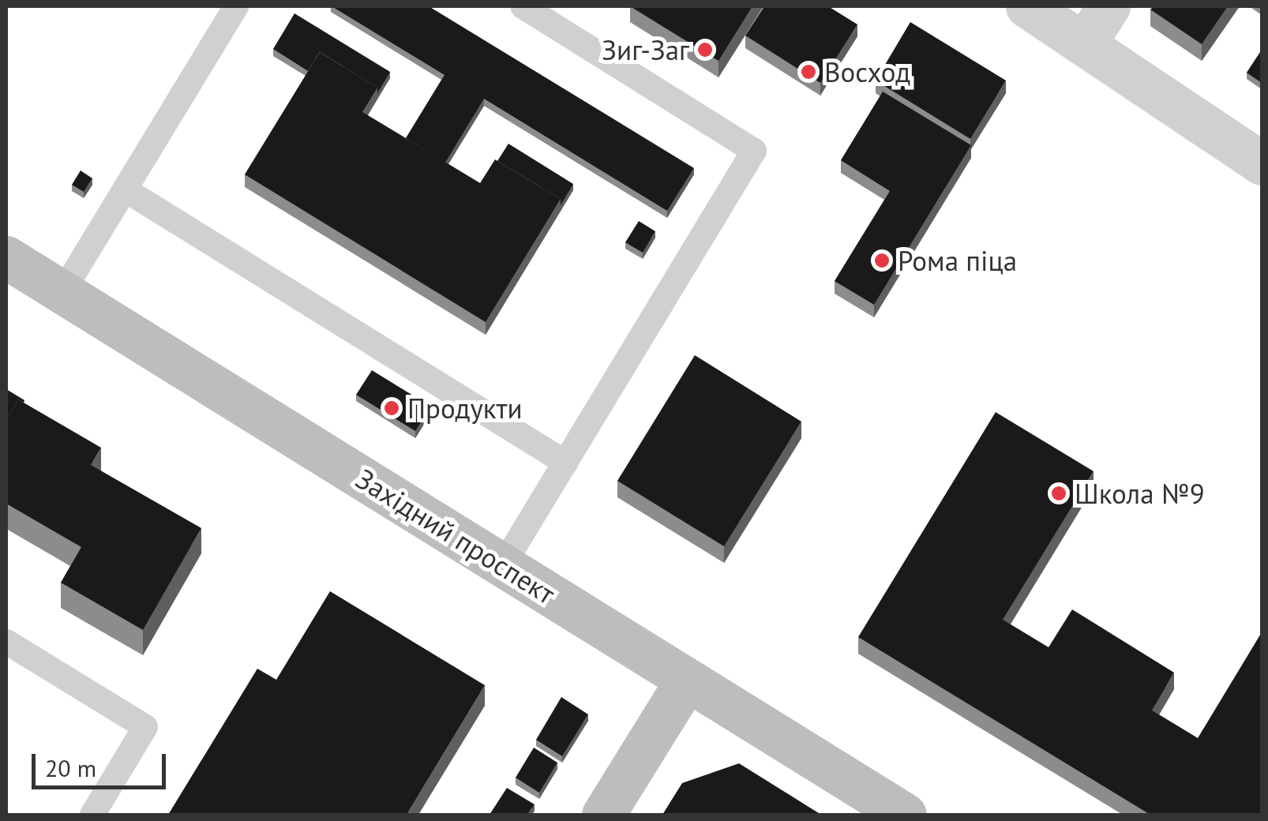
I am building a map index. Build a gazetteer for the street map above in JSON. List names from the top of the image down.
{
  "streets": {
    "main road": ["Західний проспект"]
  },
  "places": [
    "Зиг-Заг",
    "Восход",
    "Рома піца",
    "Продукти",
    "Школа №9"
  ],
  "scale_bar": "20 m"
}
